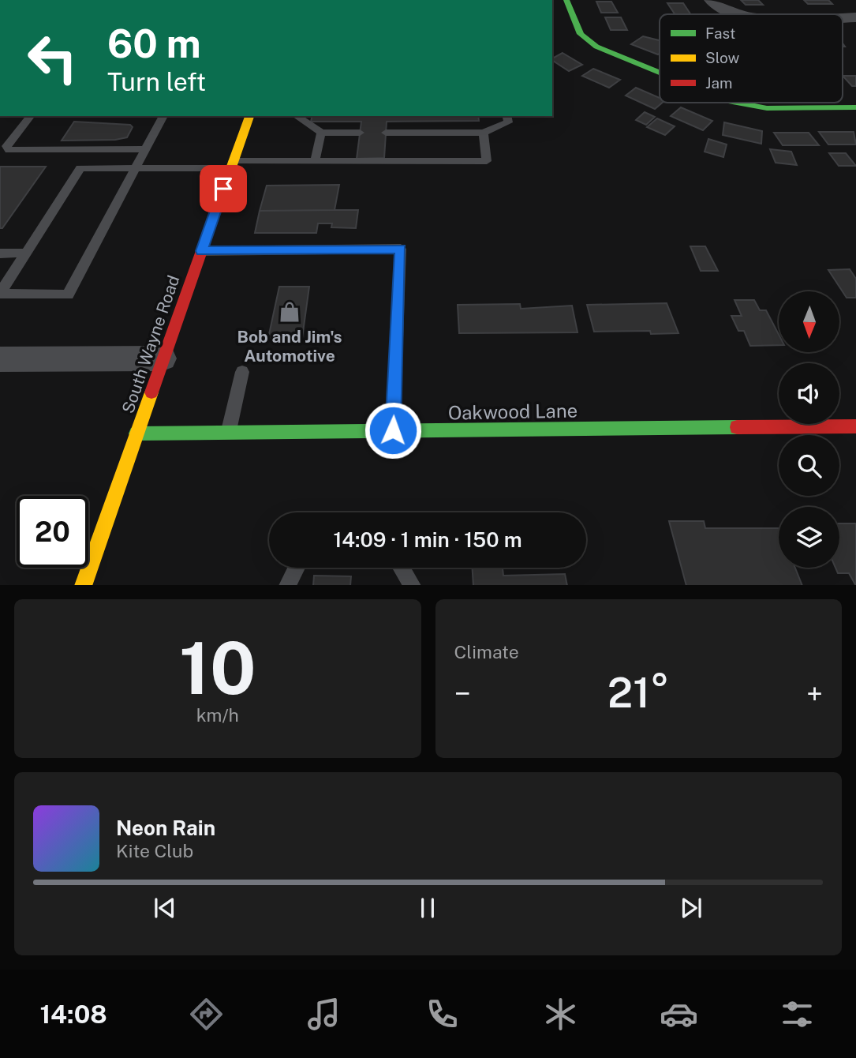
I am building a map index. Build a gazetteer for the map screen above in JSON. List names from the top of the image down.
{
  "streets": {
    "street": ["South Wayne Road", "Oakwood Lane"]
  },
  "crossings": [
    ["South Wayne Road", "Oakwood Lane"]
  ],
  "places": {
    "shop": ["Bob and Jim's Automotive"]
  },
  "legend": ["Fast", "Slow", "Jam"],
  "north": "bottom",
  "page": {
    "turn": ["60 m", "Turn left"],
    "limit": "20",
    "trip": "14:09 · 1 min · 150 m",
    "tile": [
      ["10", "km/h"],
      "Climate"
    ],
    "heat": ["−", "21°", "+"],
    "song": ["Neon Rain", "Kite Club"],
    "tabs": "14:08"
  }
}
